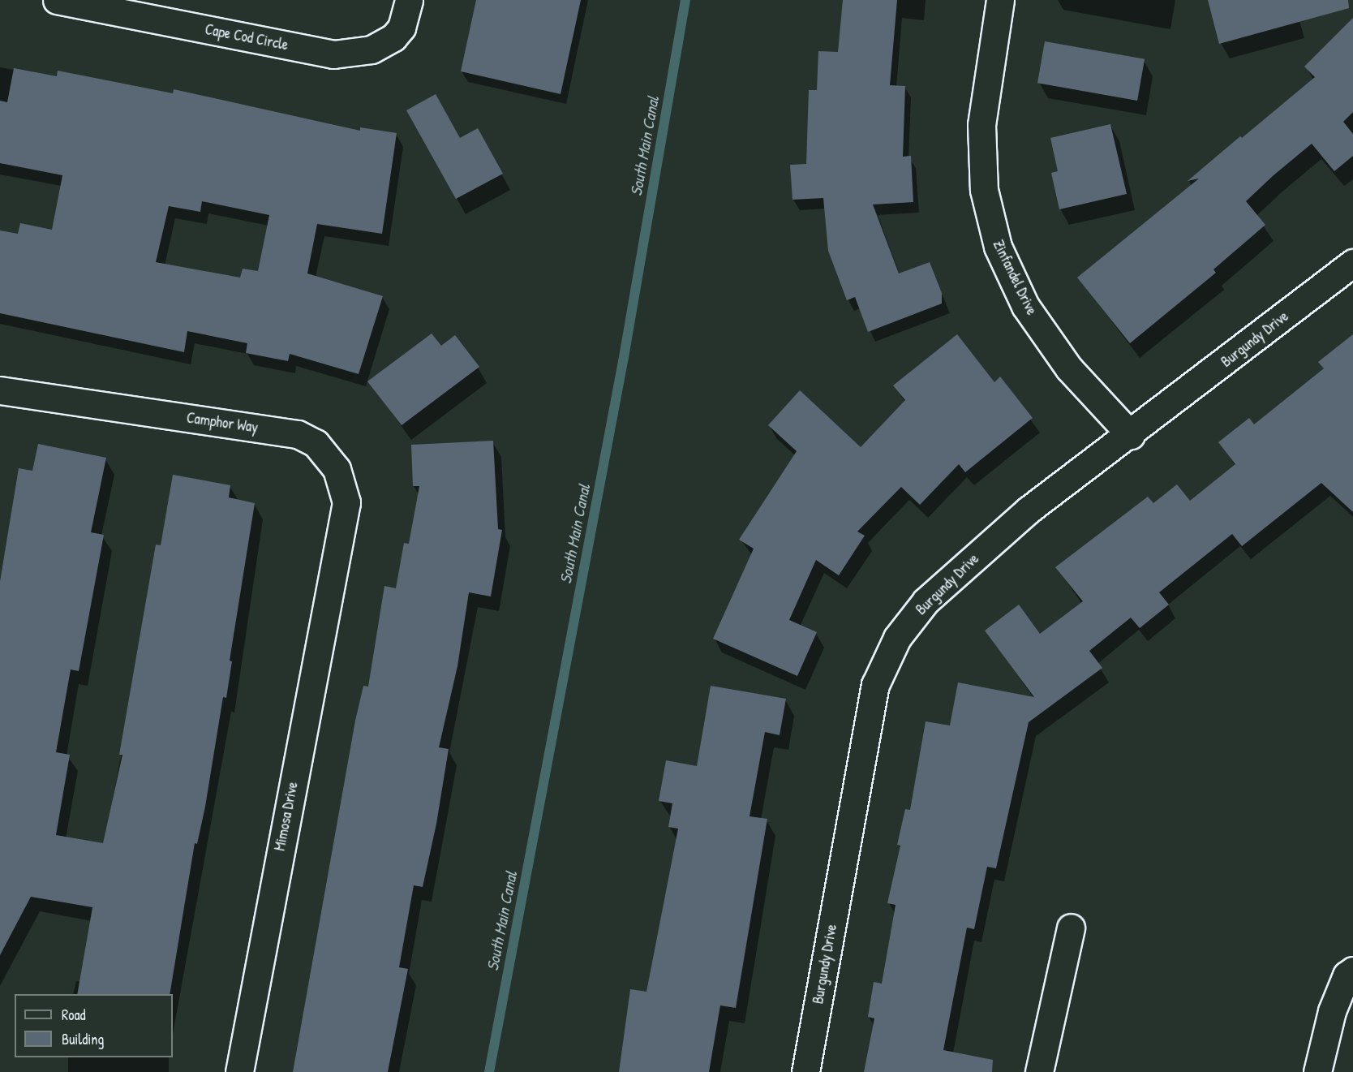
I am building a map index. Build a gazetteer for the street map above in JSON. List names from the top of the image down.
{
  "streets": {
    "street": [
      "Cape Cod Circle",
      "Zinfandel Drive",
      "Burgundy Drive",
      "Camphor Way",
      "Mimosa Drive"
    ]
  },
  "crossings": [
    ["Zinfandel Drive", "Burgundy Drive"],
    ["Camphor Way", "Mimosa Drive"]
  ],
  "water": ["South Main Canal"],
  "legend": ["Road", "Building"]
}
